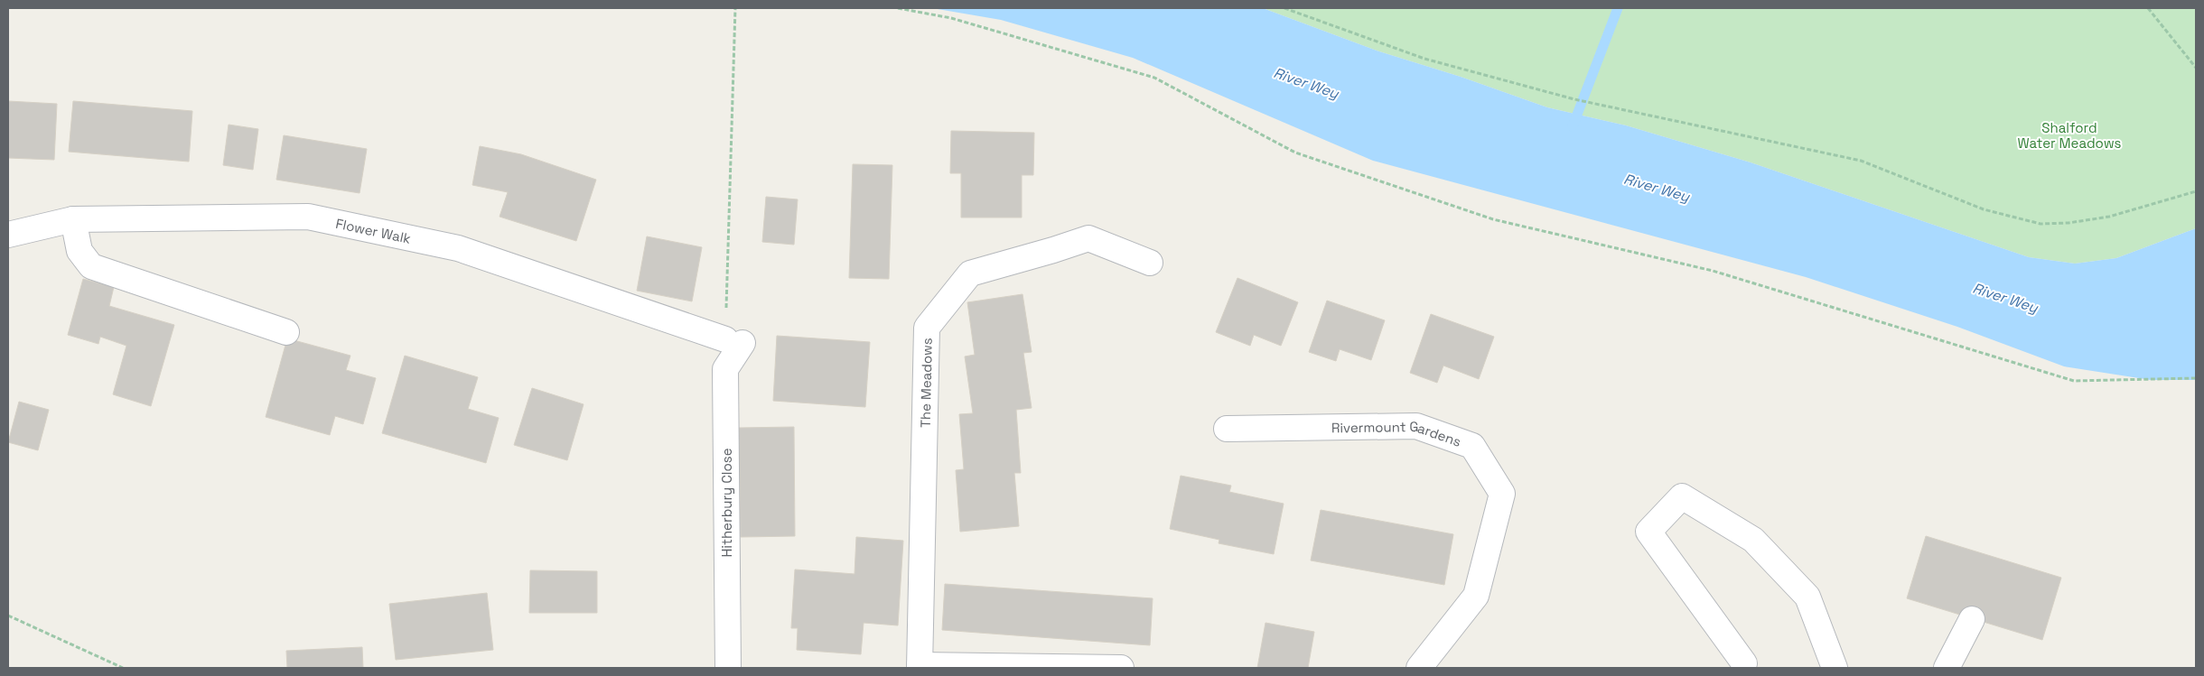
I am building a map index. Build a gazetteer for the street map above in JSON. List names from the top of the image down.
{
  "streets": {
    "street": [
      "Flower Walk",
      "The Meadows",
      "Rivermount Gardens",
      "Hitherbury Close"
    ]
  },
  "crossings": [
    ["Flower Walk", "Hitherbury Close"]
  ],
  "water": ["River Wey"],
  "parks": ["Shalford Water Meadows"]
}
